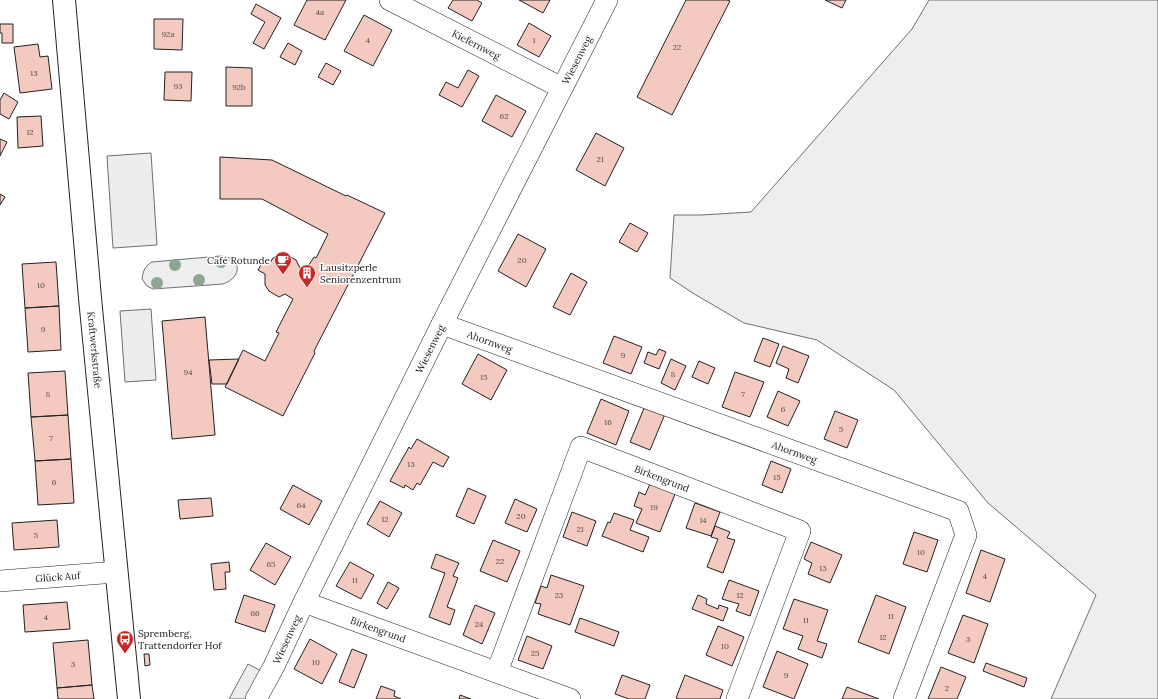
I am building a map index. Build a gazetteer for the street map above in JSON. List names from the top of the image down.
{
  "streets": {
    "main road": ["Kraftwerkstraße"],
    "street": [
      "Kiefernweg",
      "Wiesenweg",
      "Ahornweg",
      "Birkengrund",
      "Glück Auf"
    ]
  },
  "crossings": [
    ["Kiefernweg", "Wiesenweg"],
    ["Wiesenweg", "Ahornweg"],
    ["Wiesenweg", "Birkengrund"],
    ["Kraftwerkstraße", "Glück Auf"]
  ],
  "places": {
    "cafe": ["Café Rotunde"],
    "building": ["Lausitzperle Seniorenzentrum"],
    "bus stop": ["Spremberg, Trattendorfer Hof"]
  },
  "house_numbers": [
    "4a",
    "92a",
    "4",
    "1",
    "22",
    "13",
    "93",
    "92b",
    "62",
    "12",
    "21",
    "20",
    "10",
    "9",
    "9",
    "94",
    "8",
    "15",
    "8",
    "7",
    "6",
    "16",
    "5",
    "7",
    "13",
    "15",
    "6",
    "64",
    "19",
    "20",
    "12",
    "14",
    "21",
    "5",
    "10",
    "22",
    "65",
    "13",
    "4",
    "11",
    "23",
    "12",
    "66",
    "11",
    "4",
    "11",
    "24",
    "12",
    "3",
    "10",
    "25",
    "10",
    "3",
    "9",
    "2"
  ]
}
